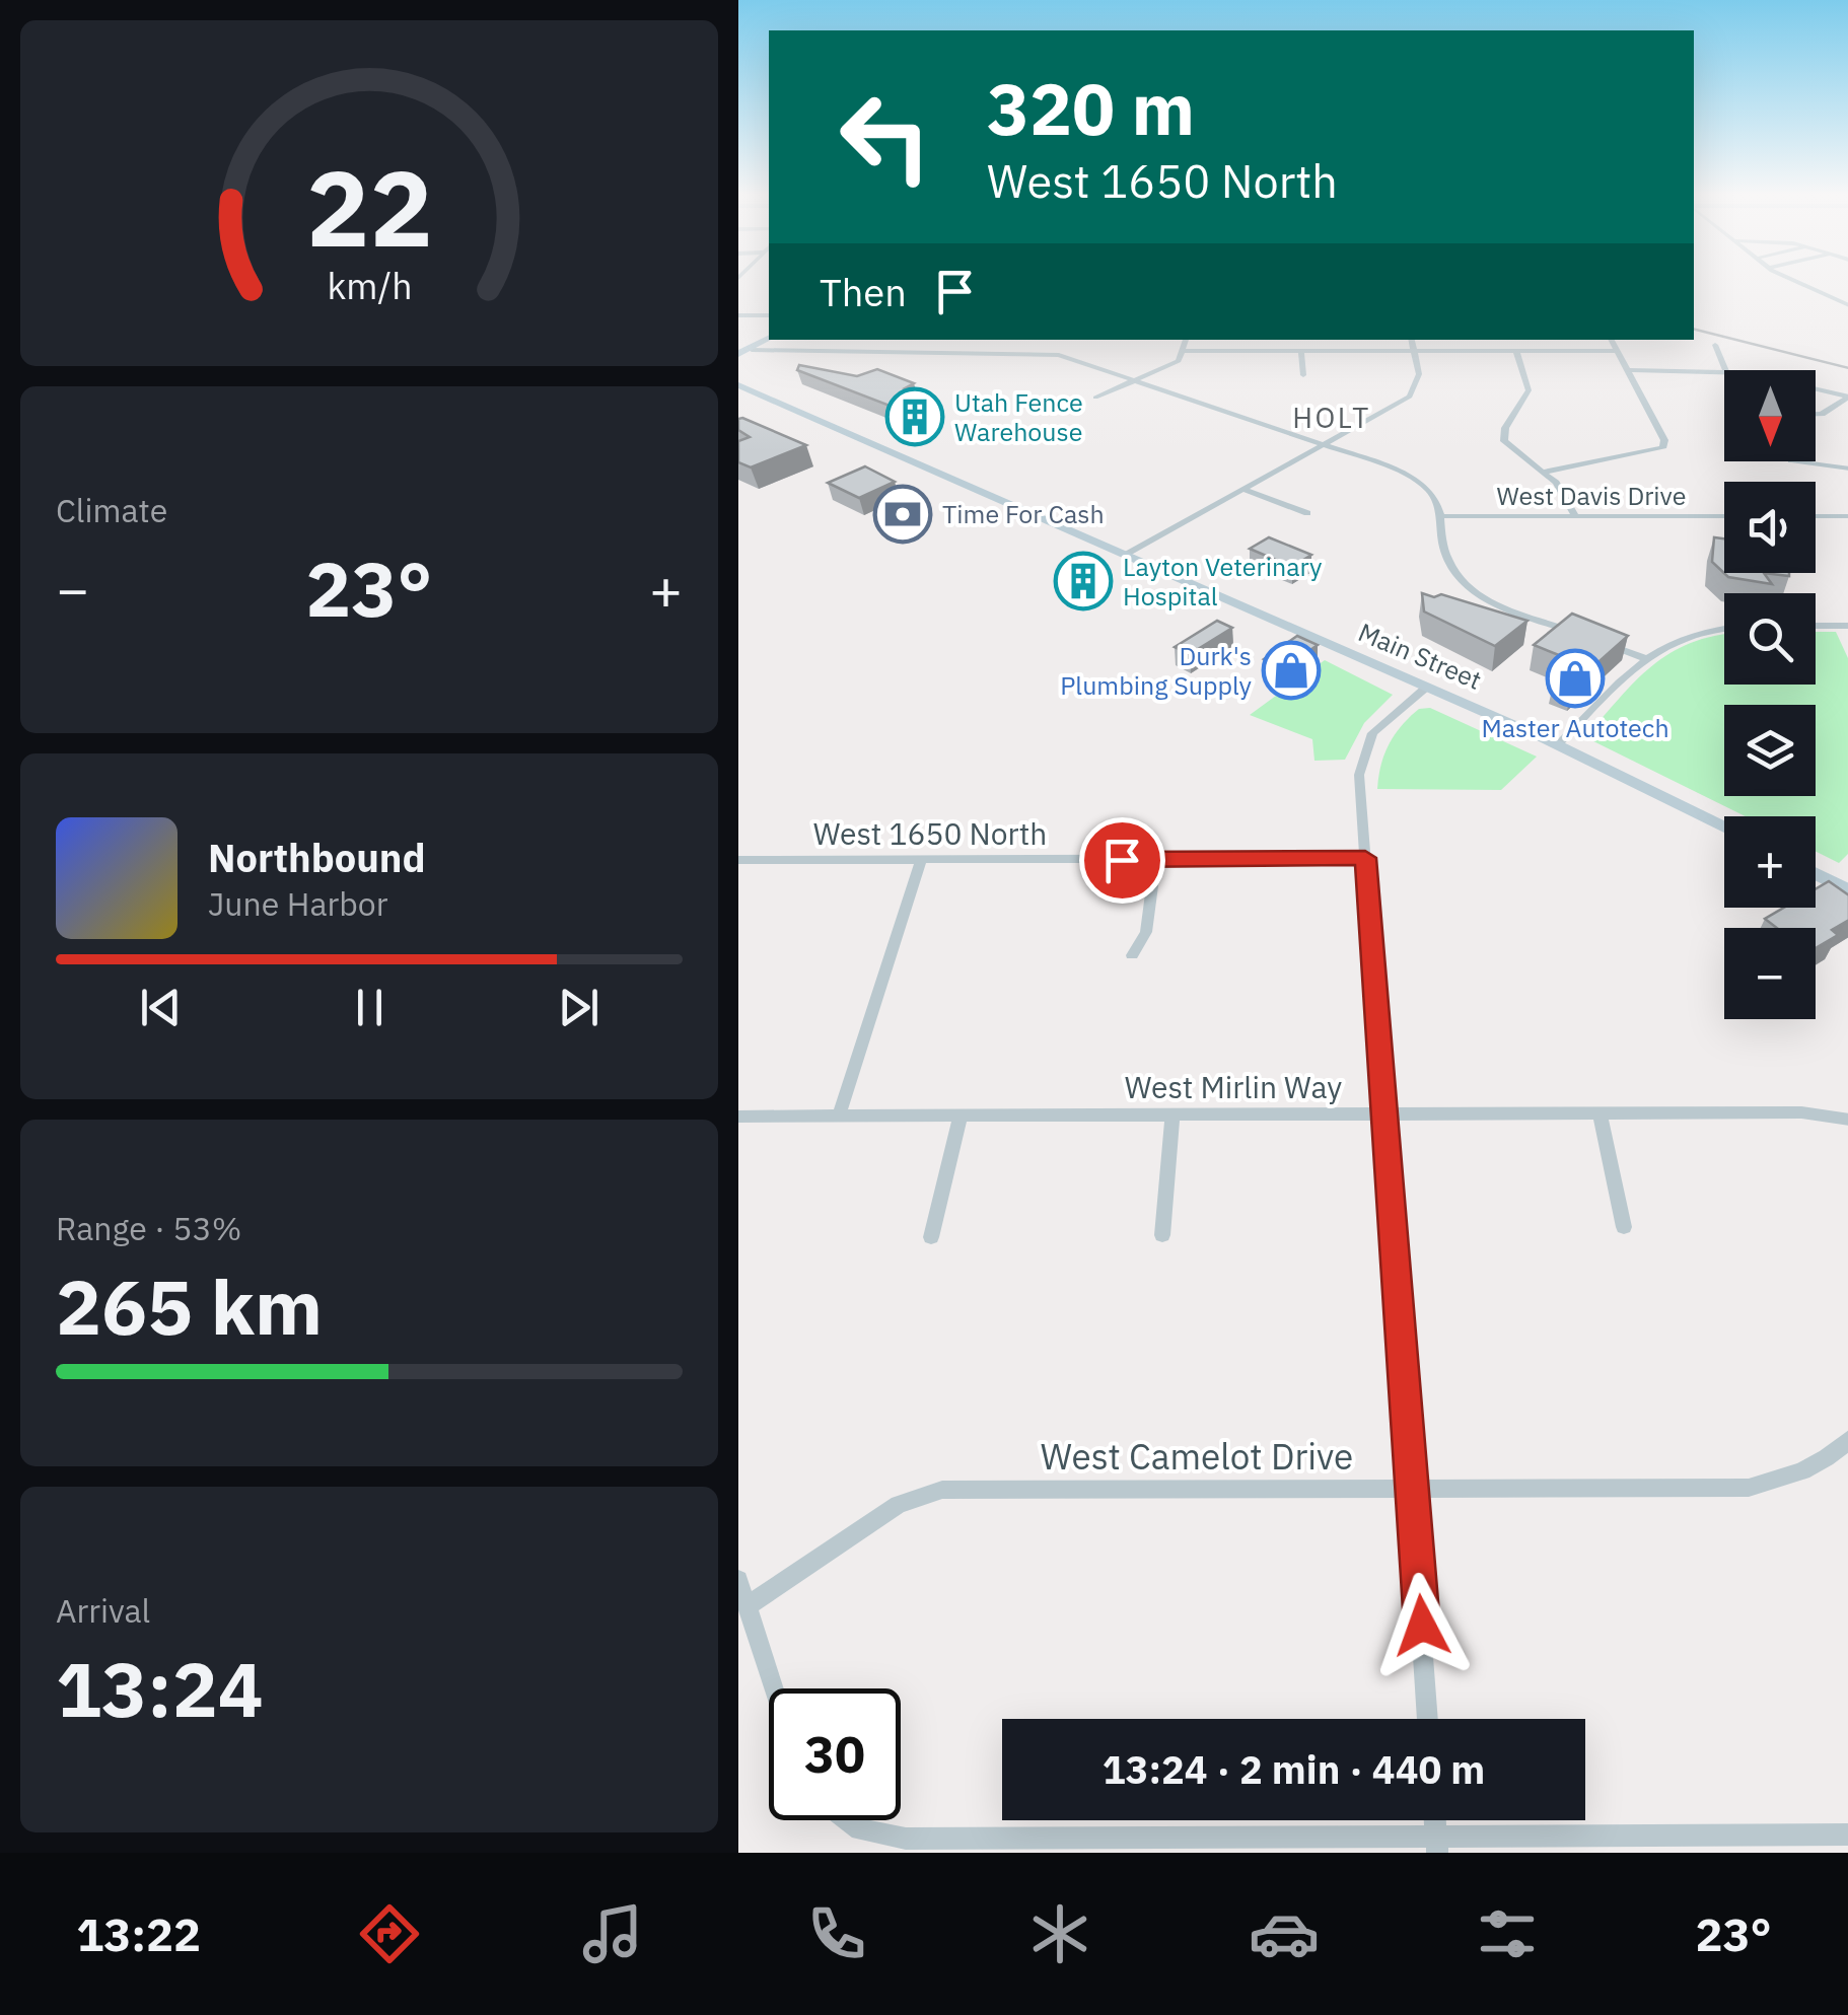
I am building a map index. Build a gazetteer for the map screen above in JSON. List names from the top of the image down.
{
  "streets": {
    "main road": ["Main Street"],
    "street": [
      "West Davis Drive",
      "West 1650 North",
      "West Mirlin Way",
      "West Camelot Drive"
    ]
  },
  "districts": ["HOLT"],
  "places": {
    "building": ["Utah Fence Warehouse", "Layton Veterinary Hospital"],
    "bank": ["Time For Cash"],
    "shop": ["Durk's Plumbing Supply", "Master Autotech"]
  },
  "north": "bottom",
  "page": {
    "turn": ["320 m", "West 1650 North"],
    "then": "Then",
    "map_buttons": ["+", "−"],
    "tile": [
      "Climate",
      ["Range · 53%", "265 km"],
      ["Arrival", "13:24"]
    ],
    "heat": ["−", "23°", "+"],
    "song": ["Northbound", "June Harbor"],
    "limit": "30",
    "trip": "13:24 · 2 min · 440 m",
    "tabs": ["13:22", "23°"],
    "gauge": ["22", "km/h"]
  }
}
